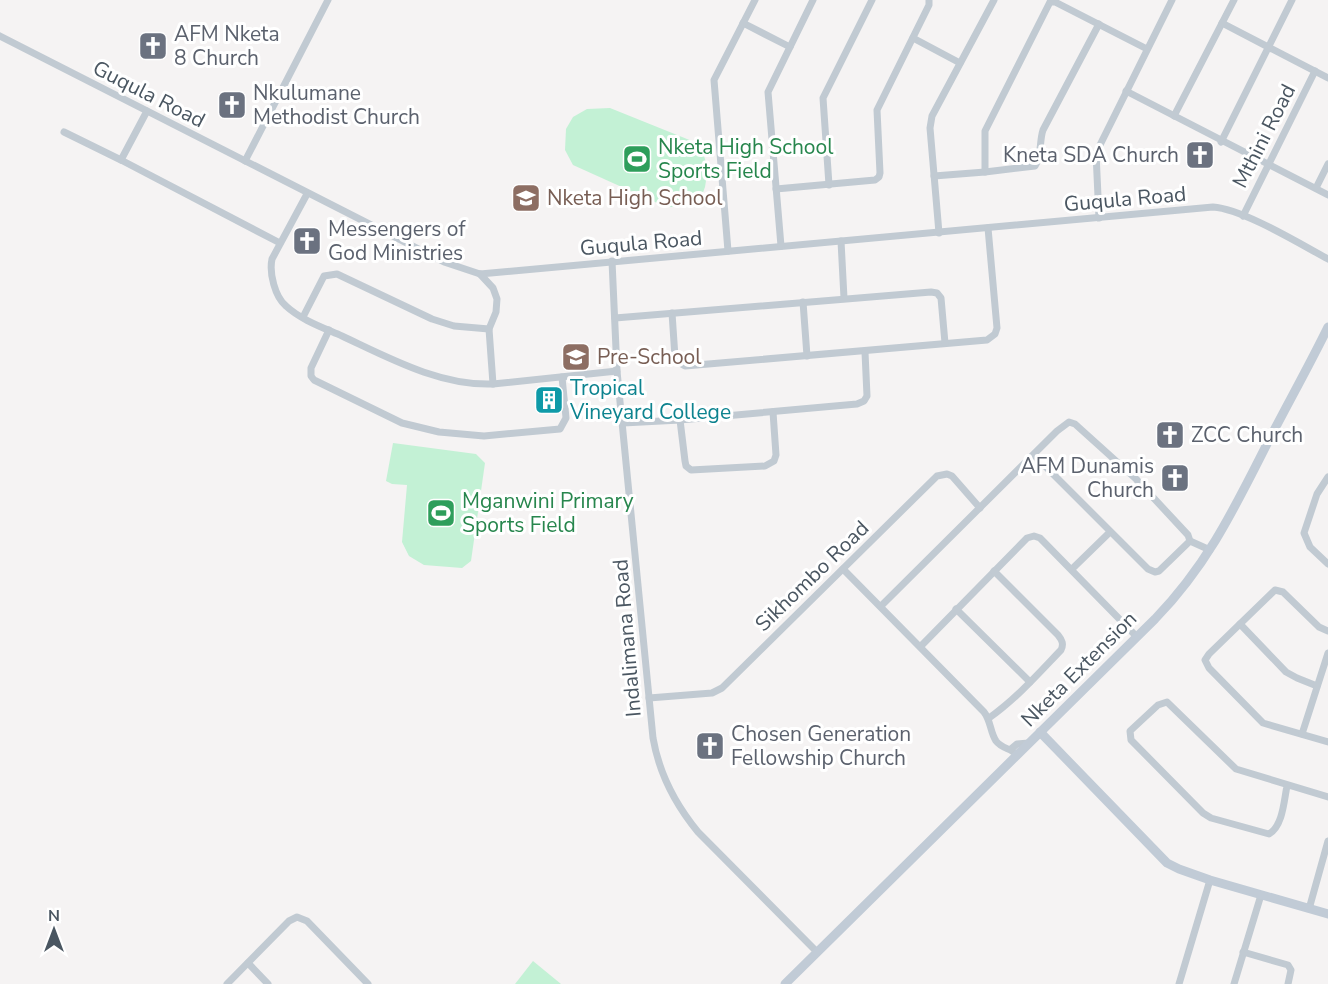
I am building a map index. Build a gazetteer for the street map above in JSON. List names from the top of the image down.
{
  "streets": {
    "street": [
      "Guqula Road",
      "Mthini Road",
      "Sikhombo Road",
      "Indalimana Road",
      "Nketa Extension"
    ]
  },
  "crossings": [
    ["Guqula Road", "Mthini Road"],
    ["Guqula Road", "Indalimana Road"],
    ["Sikhombo Road", "Indalimana Road"],
    ["Indalimana Road", "Nketa Extension"]
  ],
  "places": {
    "church": [
      "AFM Nketa 8 Church",
      "Nkulumane Methodist Church",
      "Kneta SDA Church",
      "Messengers of God Ministries",
      "ZCC Church",
      "AFM Dunamis Church",
      "Chosen Generation Fellowship Church"
    ],
    "sports": ["Nketa High School Sports Field", "Mganwini Primary Sports Field"],
    "school or university": ["Nketa High School", "Pre-School"],
    "building": ["Tropical Vineyard College"]
  },
  "north": "top"
}
